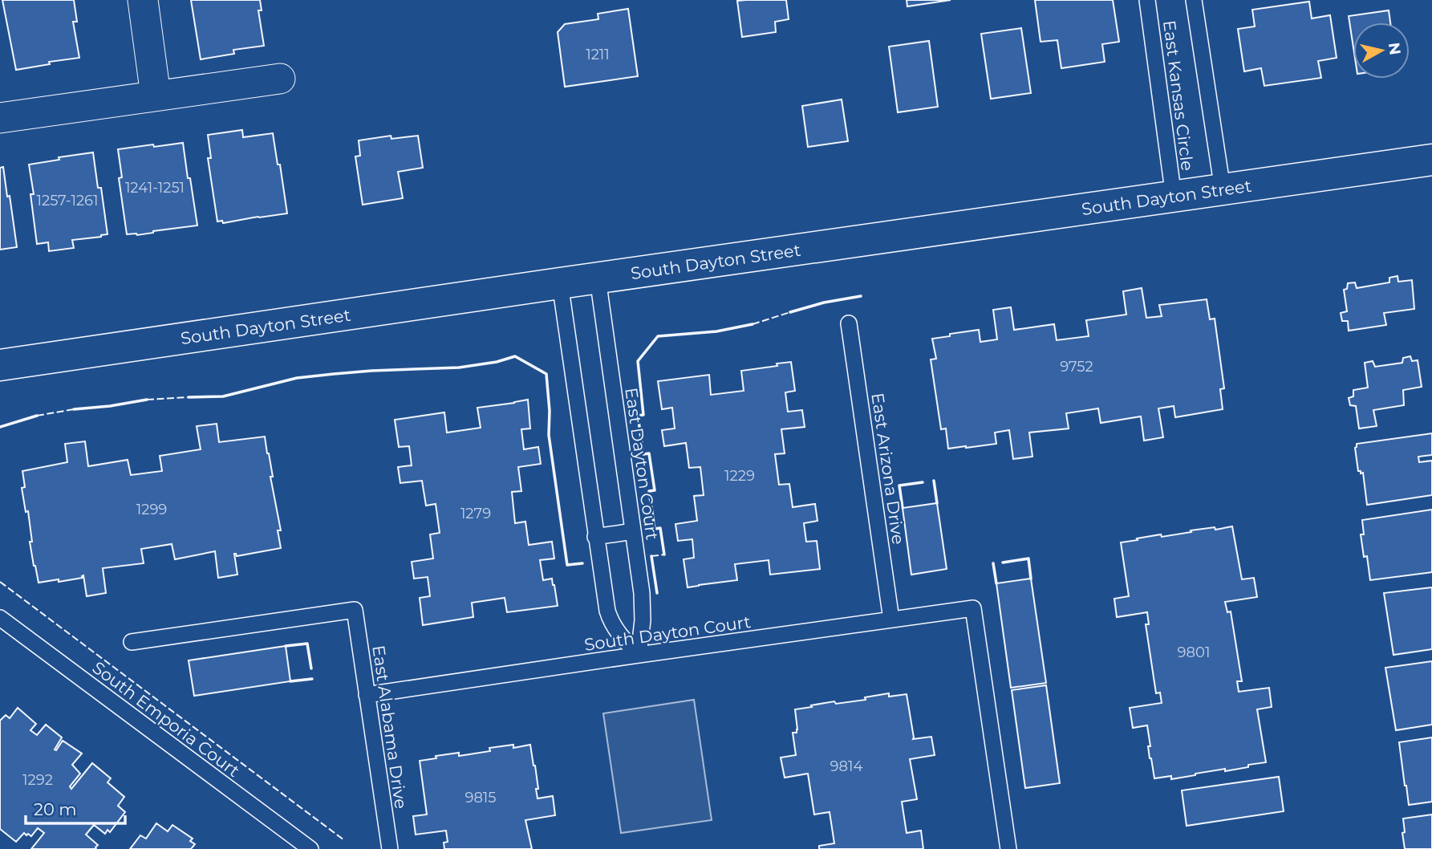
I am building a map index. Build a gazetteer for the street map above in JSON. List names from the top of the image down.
{
  "streets": {
    "street": ["South Dayton Street"],
    "lane": [
      "East Kansas Circle",
      "East Dayton Court",
      "East Arizona Drive",
      "South Dayton Court",
      "South Emporia Court",
      "East Alabama Drive"
    ]
  },
  "crossings": [
    ["East Kansas Circle", "South Dayton Street"],
    ["South Dayton Street", "East Dayton Court"],
    ["East Dayton Court", "South Dayton Court"],
    ["East Arizona Drive", "South Dayton Court"],
    ["South Dayton Court", "East Alabama Drive"]
  ],
  "house_numbers": [
    "1211",
    "1241-1251",
    "1257-1261",
    "9752",
    "1229",
    "1299",
    "1279",
    "9801",
    "9814",
    "1292",
    "9815"
  ],
  "scale_bar": "20 m",
  "north": "right"
}
